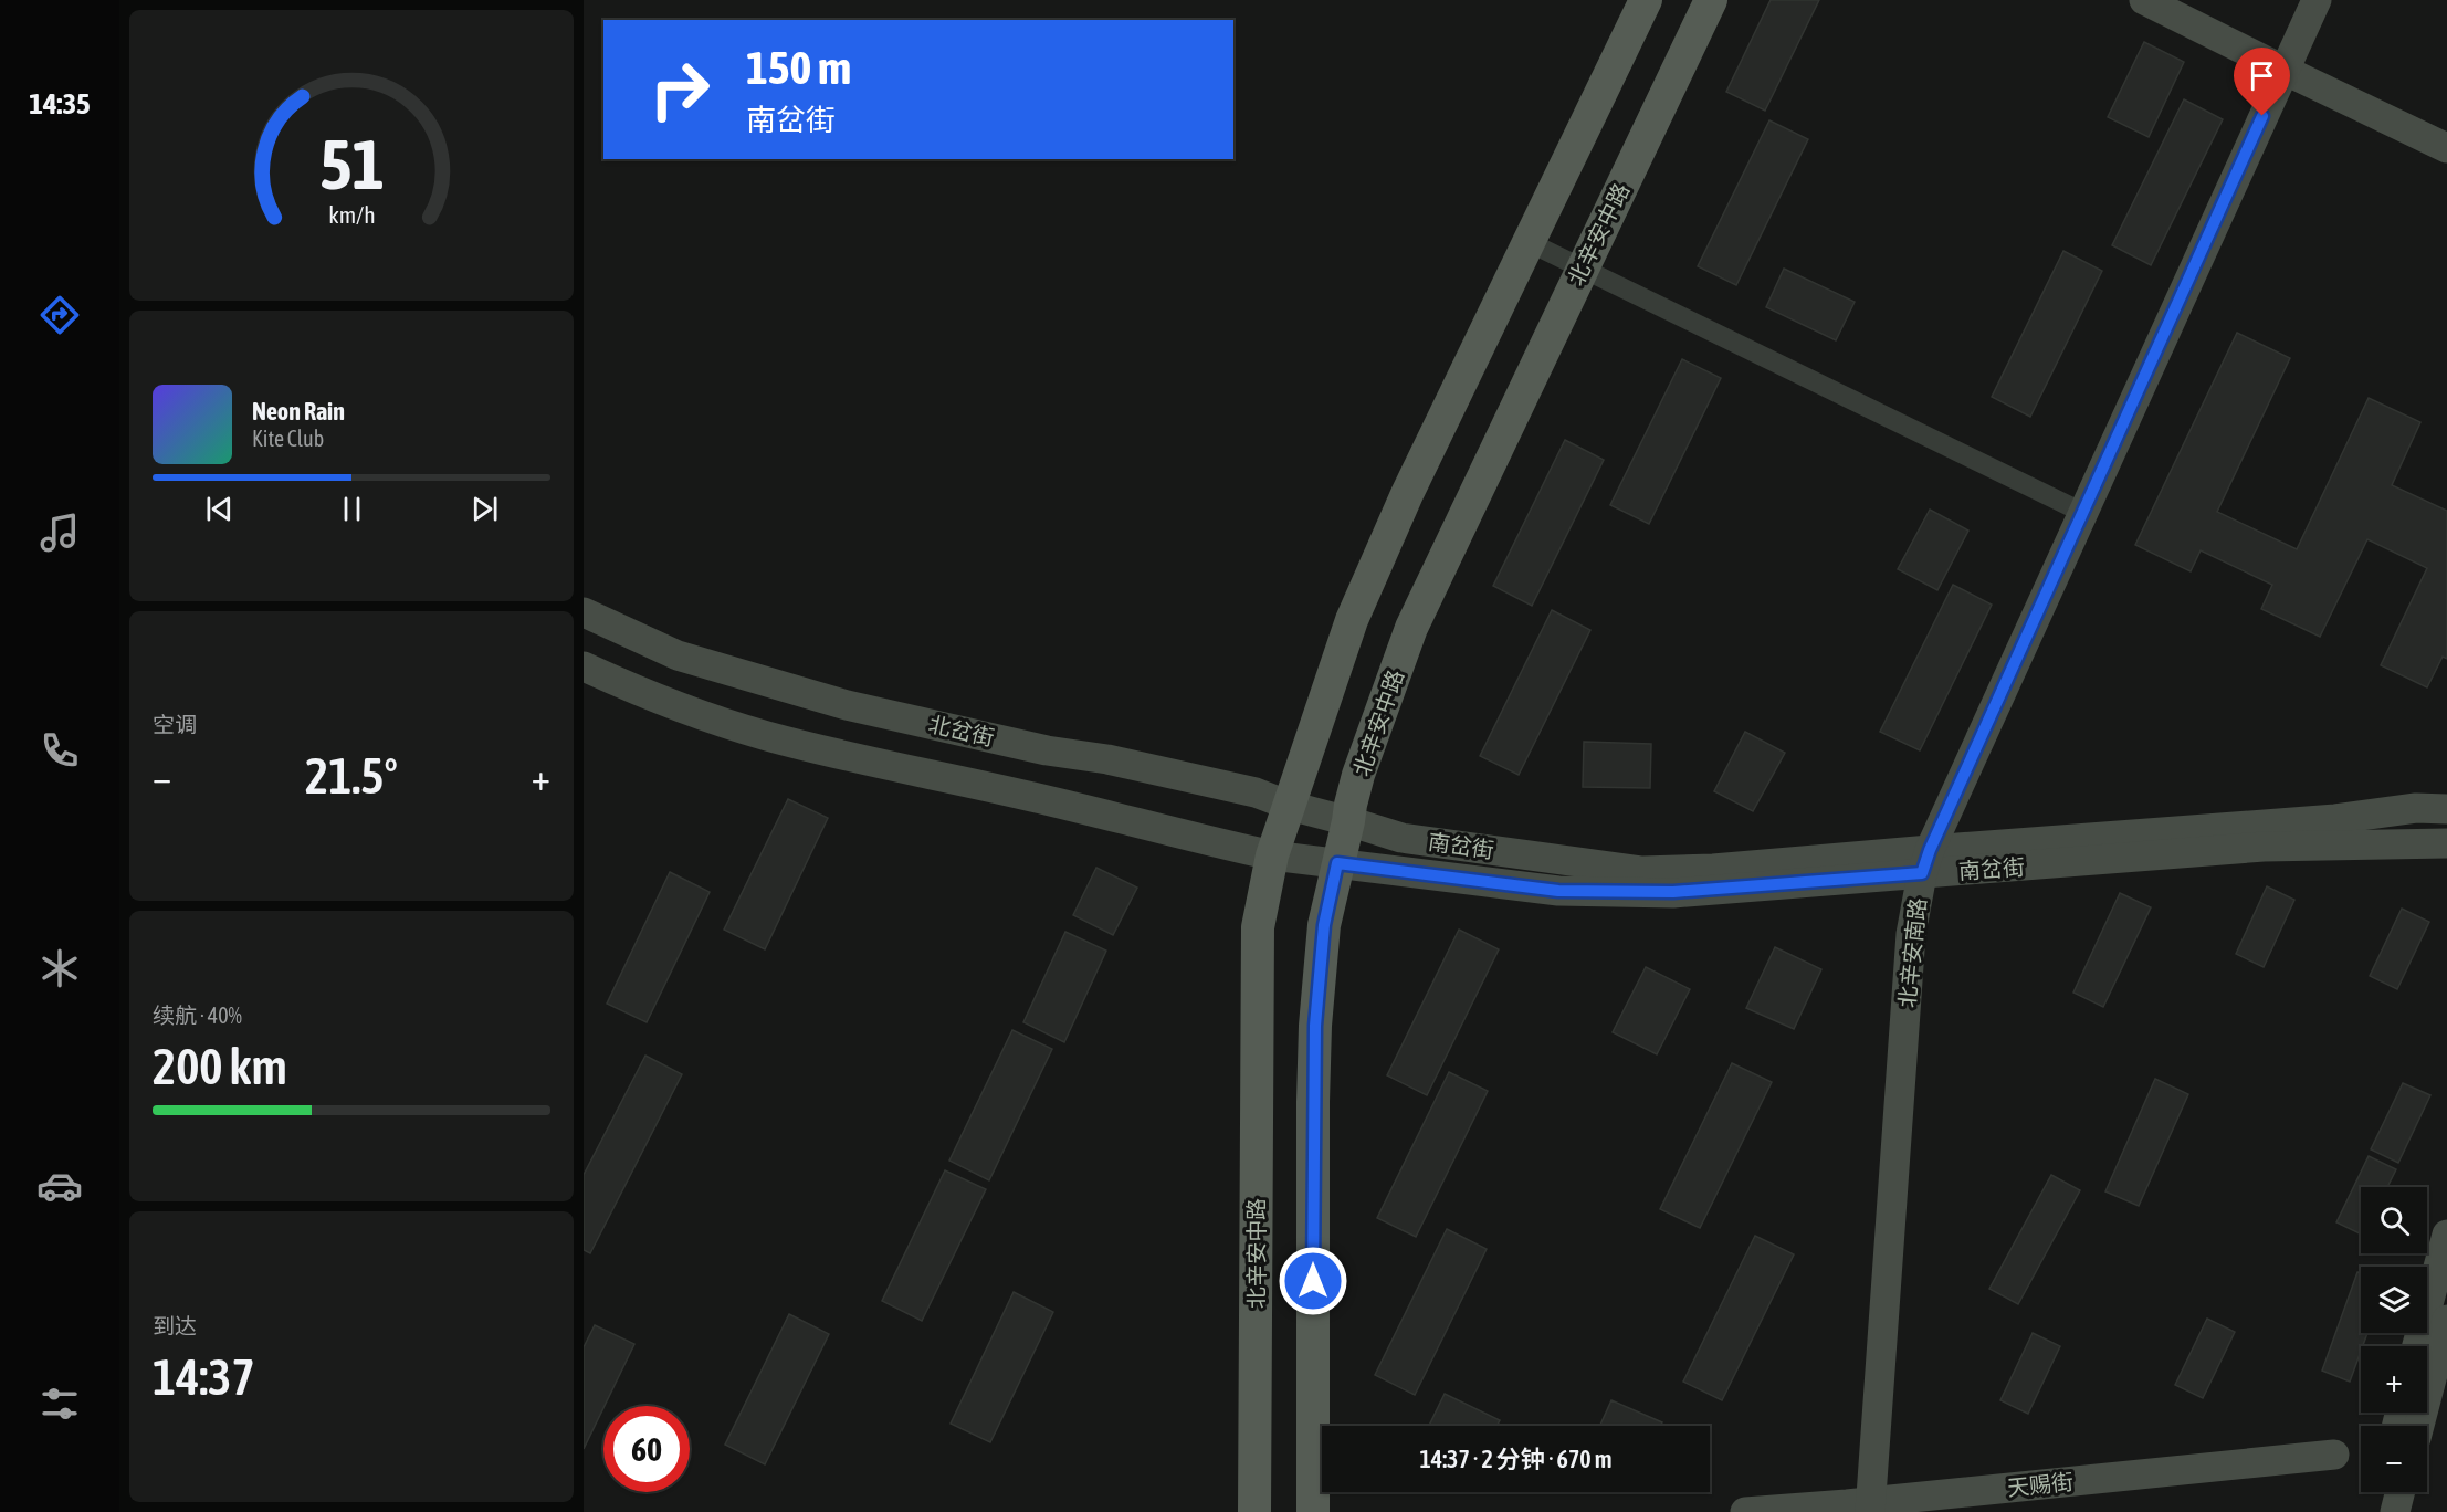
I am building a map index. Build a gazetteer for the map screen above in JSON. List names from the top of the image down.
{
  "streets": {
    "main road": [
      "北辛安中路",
      "北岔街",
      "南岔街",
      "北辛安南路",
      "天赐街"
    ]
  },
  "crossings": [
    ["北辛安中路", "北岔街"],
    ["北辛安中路", "南岔街"],
    ["北岔街", "南岔街"],
    ["南岔街", "北辛安南路"],
    ["北辛安南路", "天赐街"]
  ],
  "page": {
    "tabs": "14:35",
    "turn": ["150 m", "南岔街"],
    "song": ["Neon Rain", "Kite Club"],
    "tile": [
      "空调",
      ["续航 · 40%", "200 km"],
      ["到达", "14:37"]
    ],
    "heat": ["−", "21.5°", "+"],
    "map_buttons": ["+", "−"],
    "limit": "60",
    "trip": "14:37 · 2 分钟 · 670 m",
    "gauge": ["51", "km/h"]
  }
}
